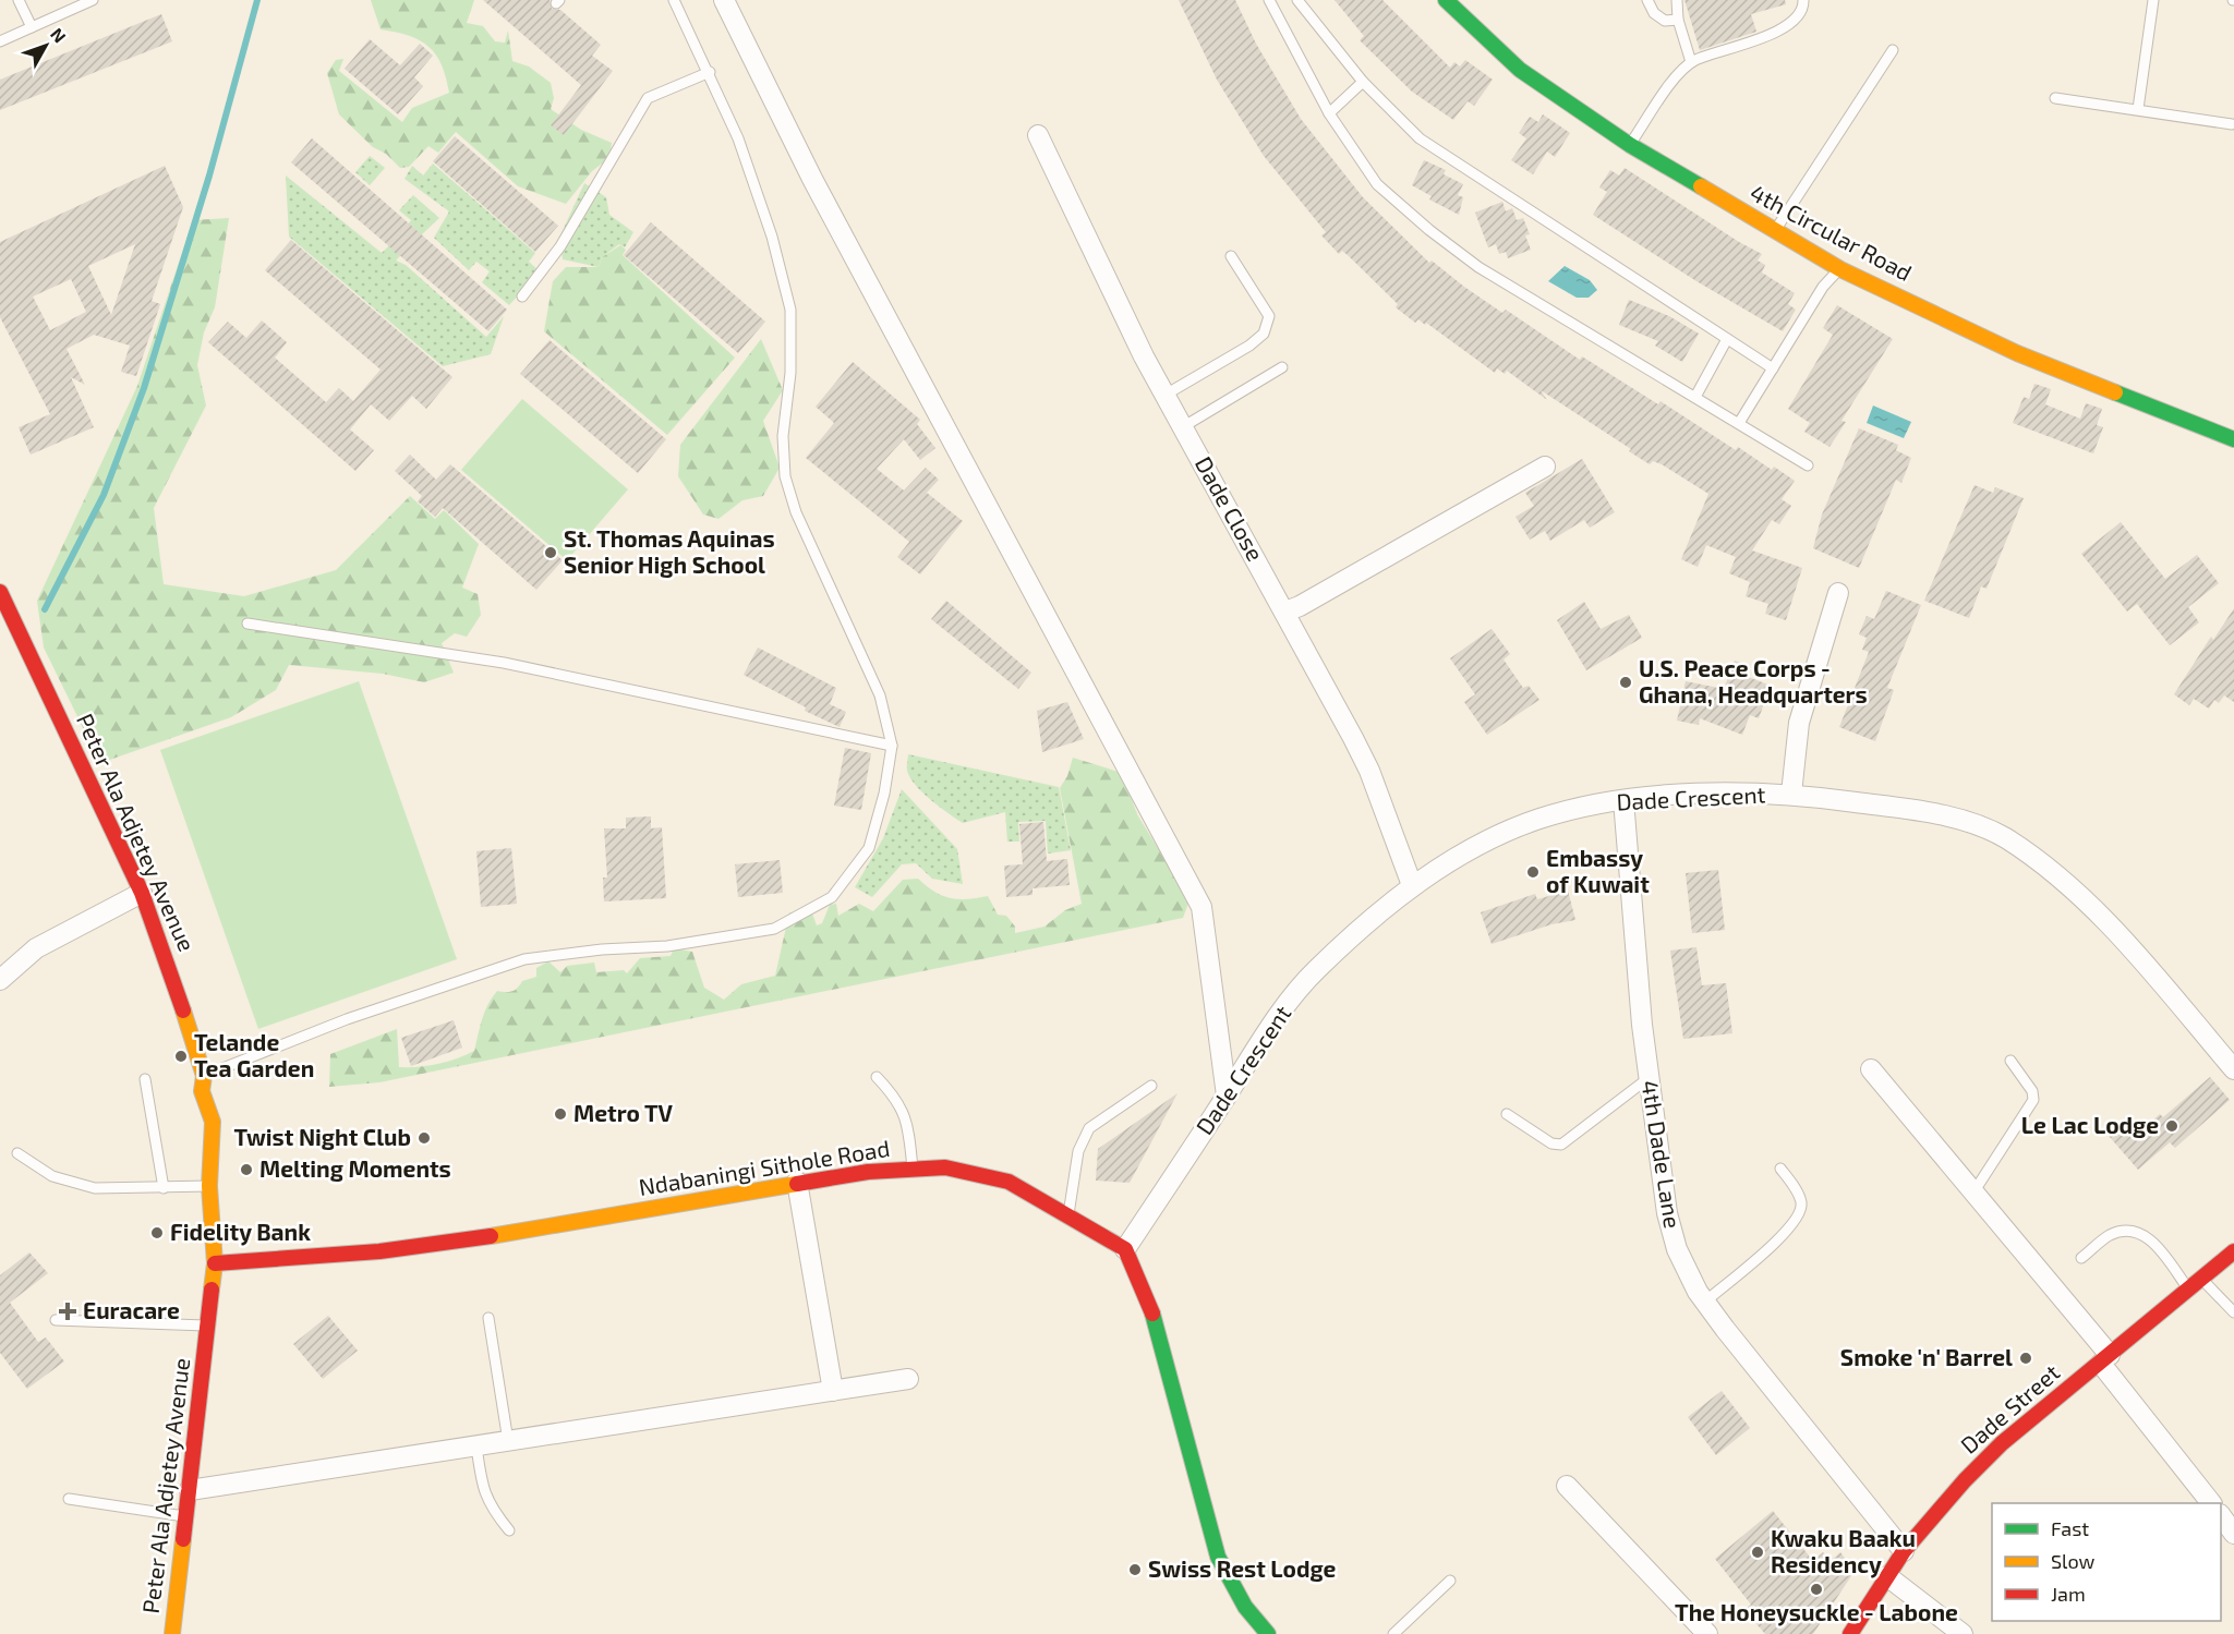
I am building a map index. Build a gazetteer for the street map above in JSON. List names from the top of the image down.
{
  "streets": {
    "street": [
      "4th Circular Road",
      "Dade Close",
      "Dade Crescent",
      "Peter Ala Adjetey Avenue",
      "4th Dade Lane",
      "Ndabaningi Sithole Road",
      "Dade Street"
    ]
  },
  "crossings": [
    ["Dade Close", "Dade Crescent"],
    ["Dade Crescent", "4th Dade Lane"],
    ["Dade Crescent", "Ndabaningi Sithole Road"],
    ["Peter Ala Adjetey Avenue", "Ndabaningi Sithole Road"],
    ["4th Dade Lane", "Dade Street"]
  ],
  "places": {
    "other": [
      "St. Thomas Aquinas Senior High School",
      "U.S. Peace Corps - Ghana, Headquarters",
      "Embassy of Kuwait",
      "Telande Tea Garden",
      "Metro TV",
      "Le Lac Lodge",
      "Twist Night Club",
      "Melting Moments",
      "Fidelity Bank",
      "Smoke 'n' Barrel",
      "Kwaku Baaku Residency",
      "Swiss Rest Lodge",
      "The Honeysuckle - Labone"
    ],
    "health": ["Euracare"]
  },
  "legend": ["Fast", "Slow", "Jam"],
  "north": "top right"
}
